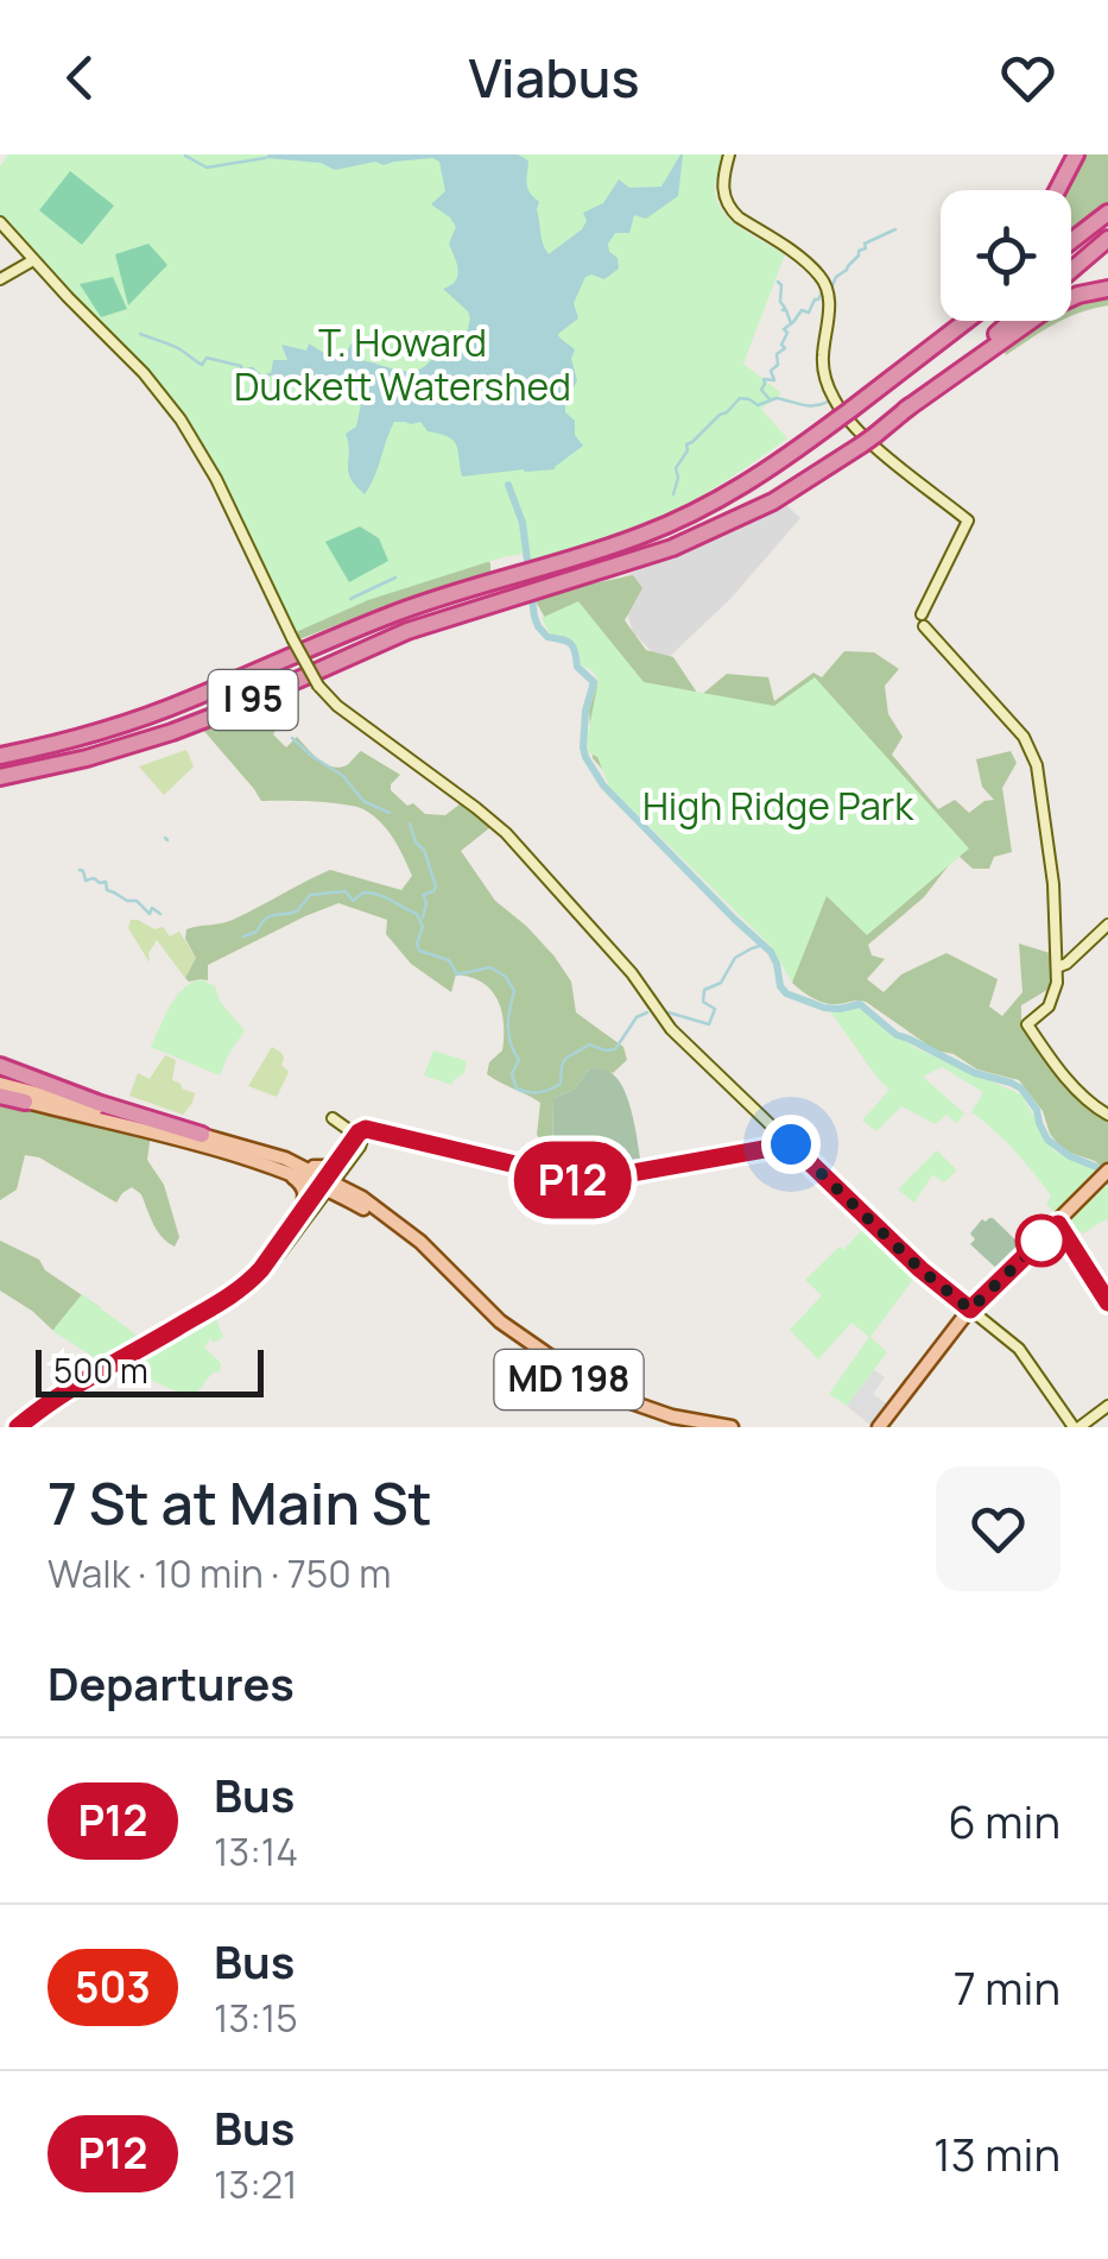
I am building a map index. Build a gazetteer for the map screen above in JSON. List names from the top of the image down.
{
  "streets": {
    "highway": ["I 95"],
    "main road": ["MD 198"]
  },
  "parks": ["T. Howard Duckett Watershed", "High Ridge Park"],
  "lines": ["bus line P12"],
  "scale_bar": "500 m",
  "page": {
    "header": "Viabus",
    "on_map": "P12",
    "scale": "500 m",
    "heading": [
      ["7 St at Main St", "Walk · 10 min · 750 m"],
      "Departures"
    ],
    "list": [
      {
        "mark": "P12",
        "name": "Bus",
        "note": "13:14",
        "value": "6 min"
      },
      {
        "mark": "503",
        "name": "Bus",
        "note": "13:15",
        "value": "7 min"
      },
      {
        "mark": "P12",
        "name": "Bus",
        "note": "13:21",
        "value": "13 min"
      }
    ]
  }
}
